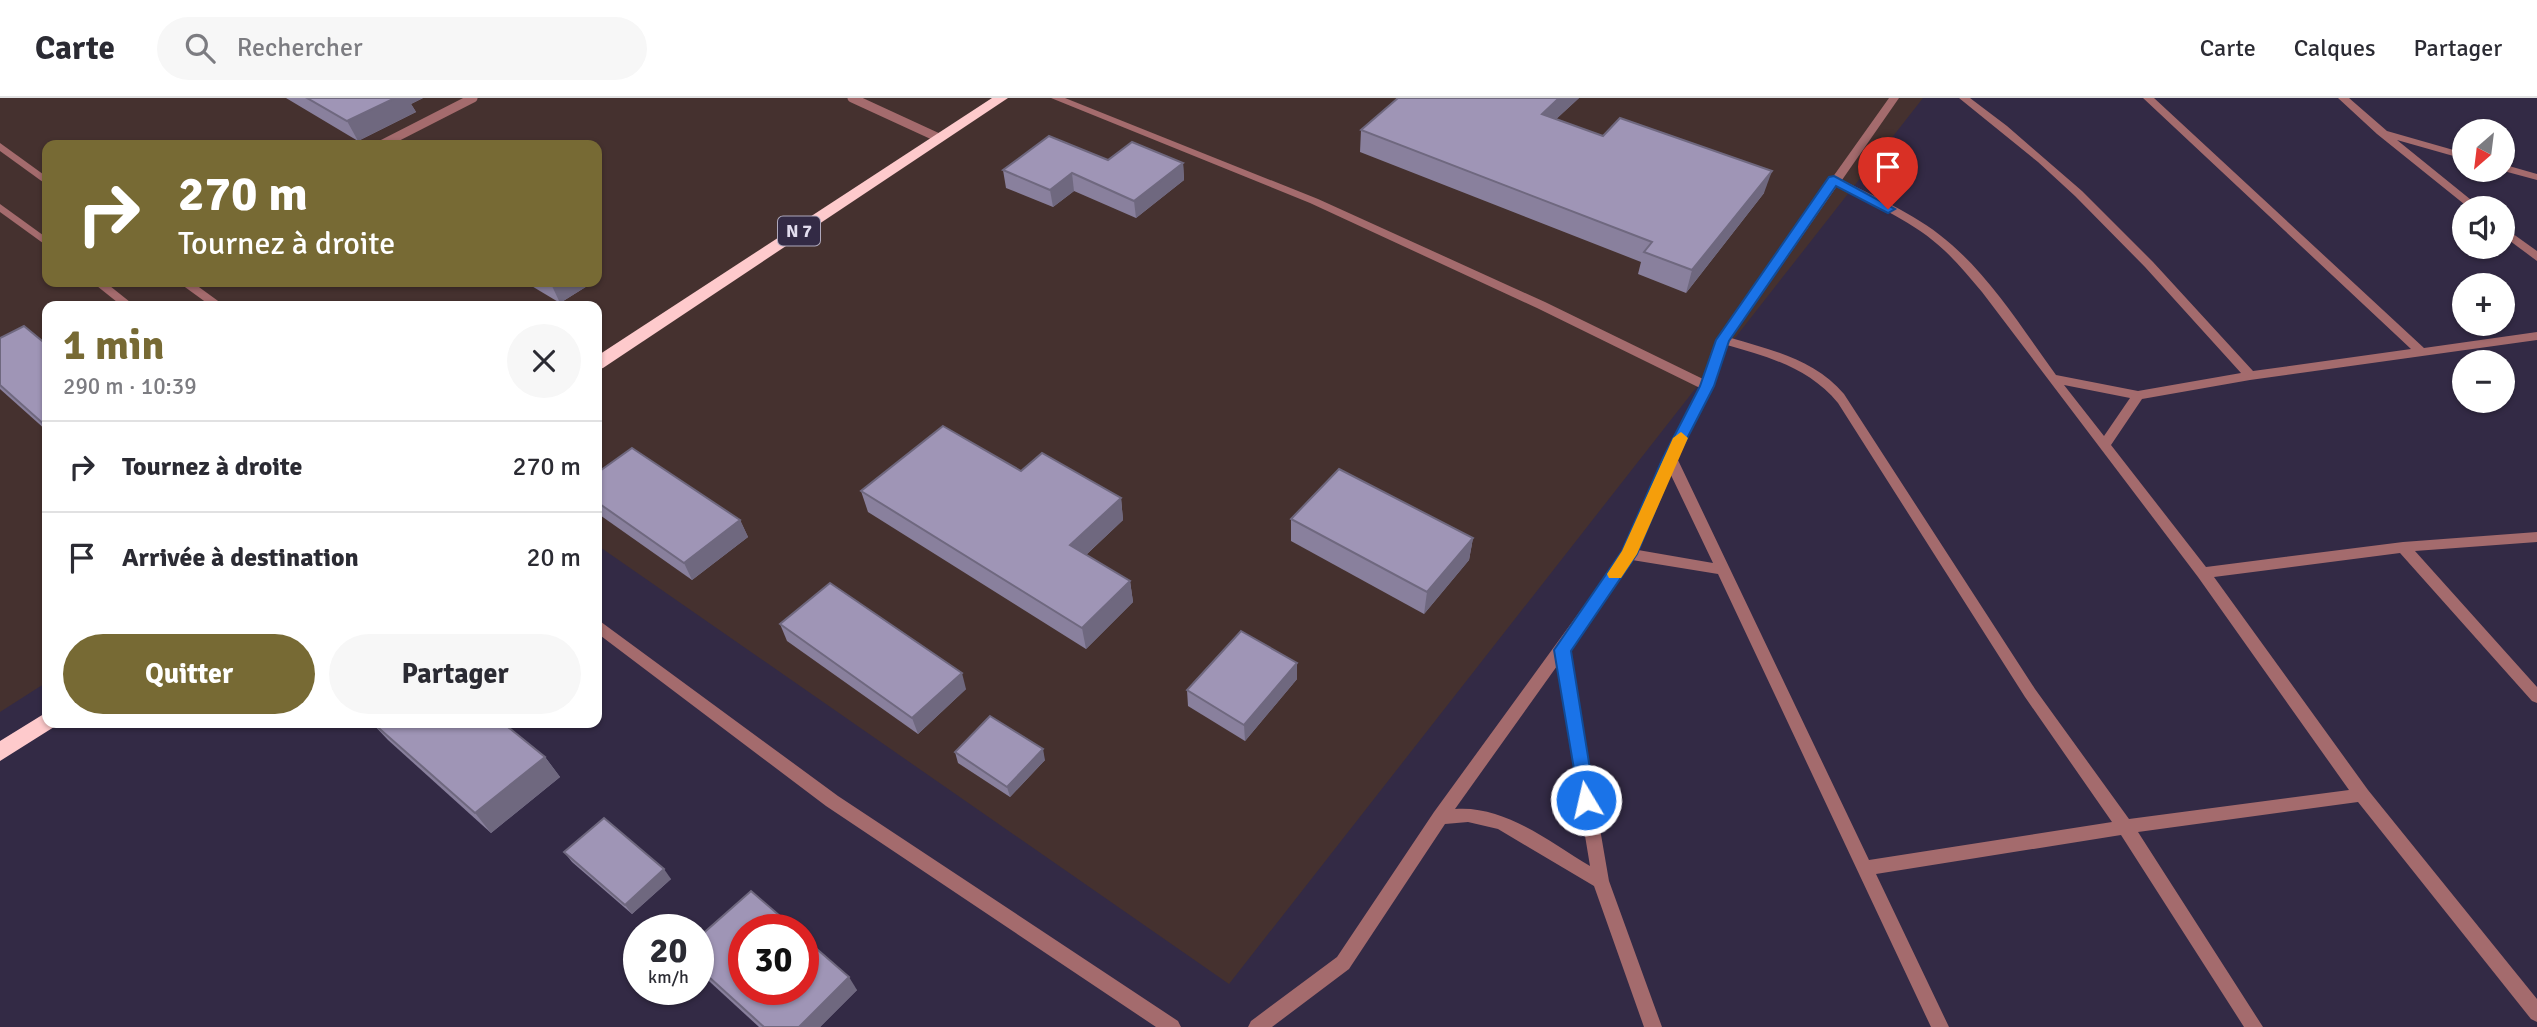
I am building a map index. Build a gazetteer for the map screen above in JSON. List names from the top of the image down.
{
  "streets": {
    "highway": ["N 7"]
  },
  "north": "bottom left",
  "page": {
    "header": "Carte",
    "search": "Rechercher",
    "nav": ["Carte", "Calques", "Partager"],
    "map_buttons": ["+", "−"],
    "turn": ["270 m", "Tournez à droite"],
    "heading": ["1 min", "290 m · 10:39"],
    "list": [
      {
        "name": "Tournez à droite",
        "value": "270 m"
      },
      {
        "name": "Arrivée à destination",
        "value": "20 m"
      }
    ],
    "buttons": ["Quitter", "Partager"],
    "speed": "20 km/h",
    "limit": "30"
  }
}
